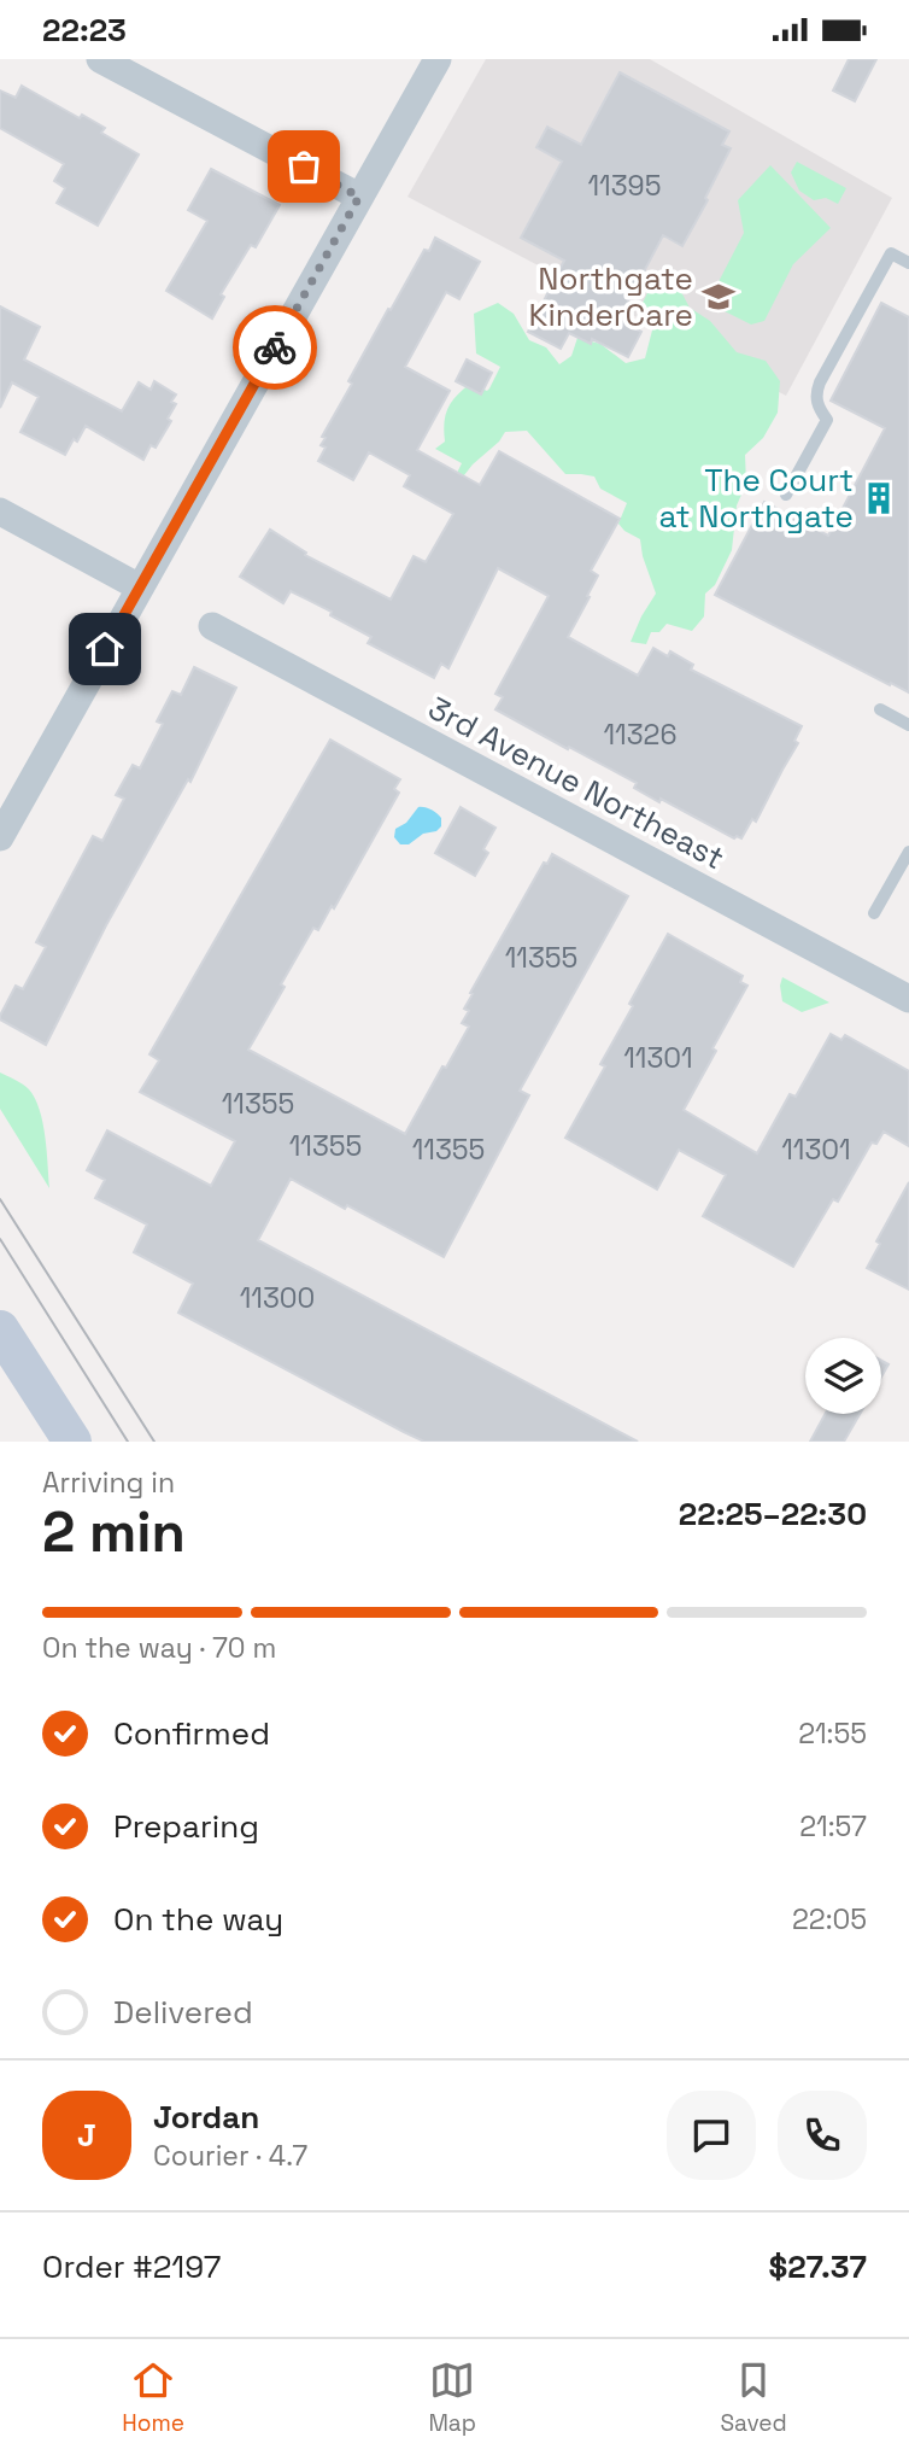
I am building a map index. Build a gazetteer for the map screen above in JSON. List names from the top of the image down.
{
  "streets": {
    "street": ["3rd Avenue Northeast"]
  },
  "places": {
    "school or university": ["Northgate KinderCare"],
    "building": ["The Court at Northgate"]
  },
  "house_numbers": [
    "11395",
    "11326",
    "11355",
    "11301",
    "11355",
    "11355",
    "11355",
    "11301",
    "11300"
  ],
  "page": {
    "status": "22:23",
    "heading": ["2 min", "Arriving in", "22:25–22:30"],
    "panel": [
      "Jordan",
      "Courier · 4.7",
      "Order #2197",
      "$27.37"
    ],
    "bar": "On the way · 70 m",
    "list": [
      ["Confirmed", "21:55"],
      ["Preparing", "21:57"],
      ["On the way", "22:05"],
      "Delivered"
    ],
    "round": "J",
    "tabs": ["Home", "Map", "Saved"]
  }
}
